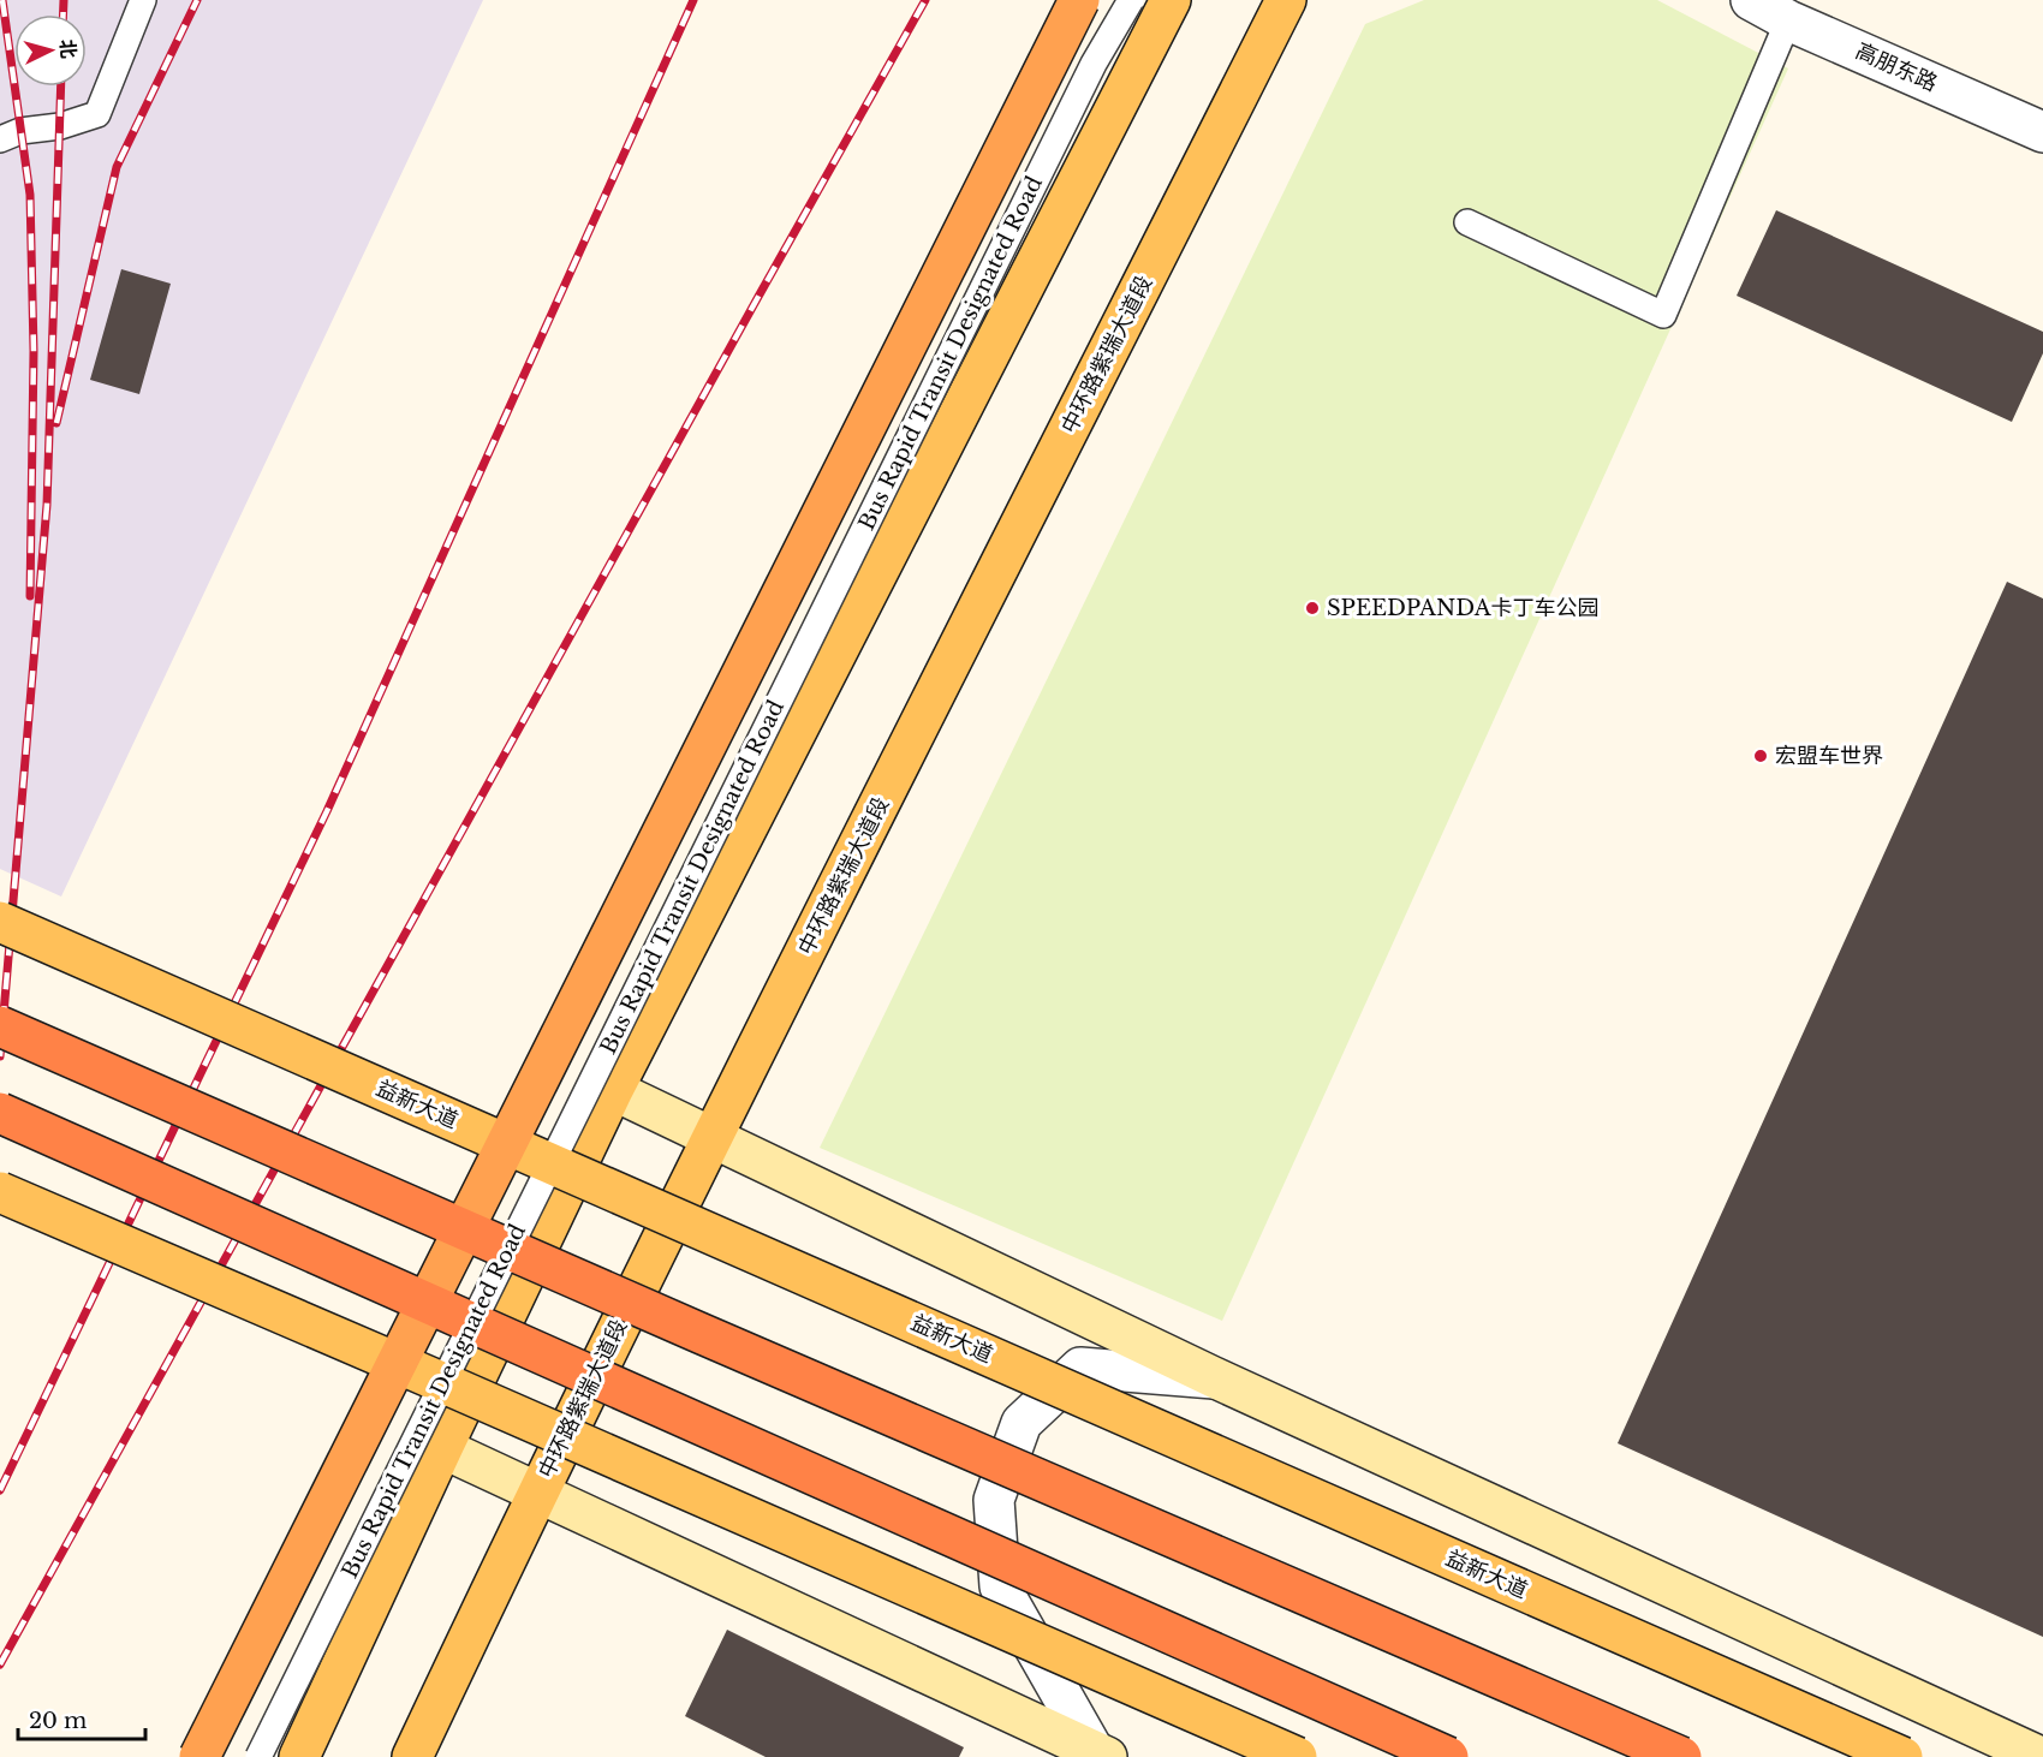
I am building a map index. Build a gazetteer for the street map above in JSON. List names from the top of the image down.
{
  "streets": {
    "main road": ["中环路紫瑞大道段", "益新大道"],
    "street": ["高朋东路"],
    "lane": ["Bus Rapid Transit Designated Road"]
  },
  "places": ["SPEEDPANDA卡丁车公园", "宏盟车世界"],
  "scale_bar": "20 m",
  "north": "right"
}
